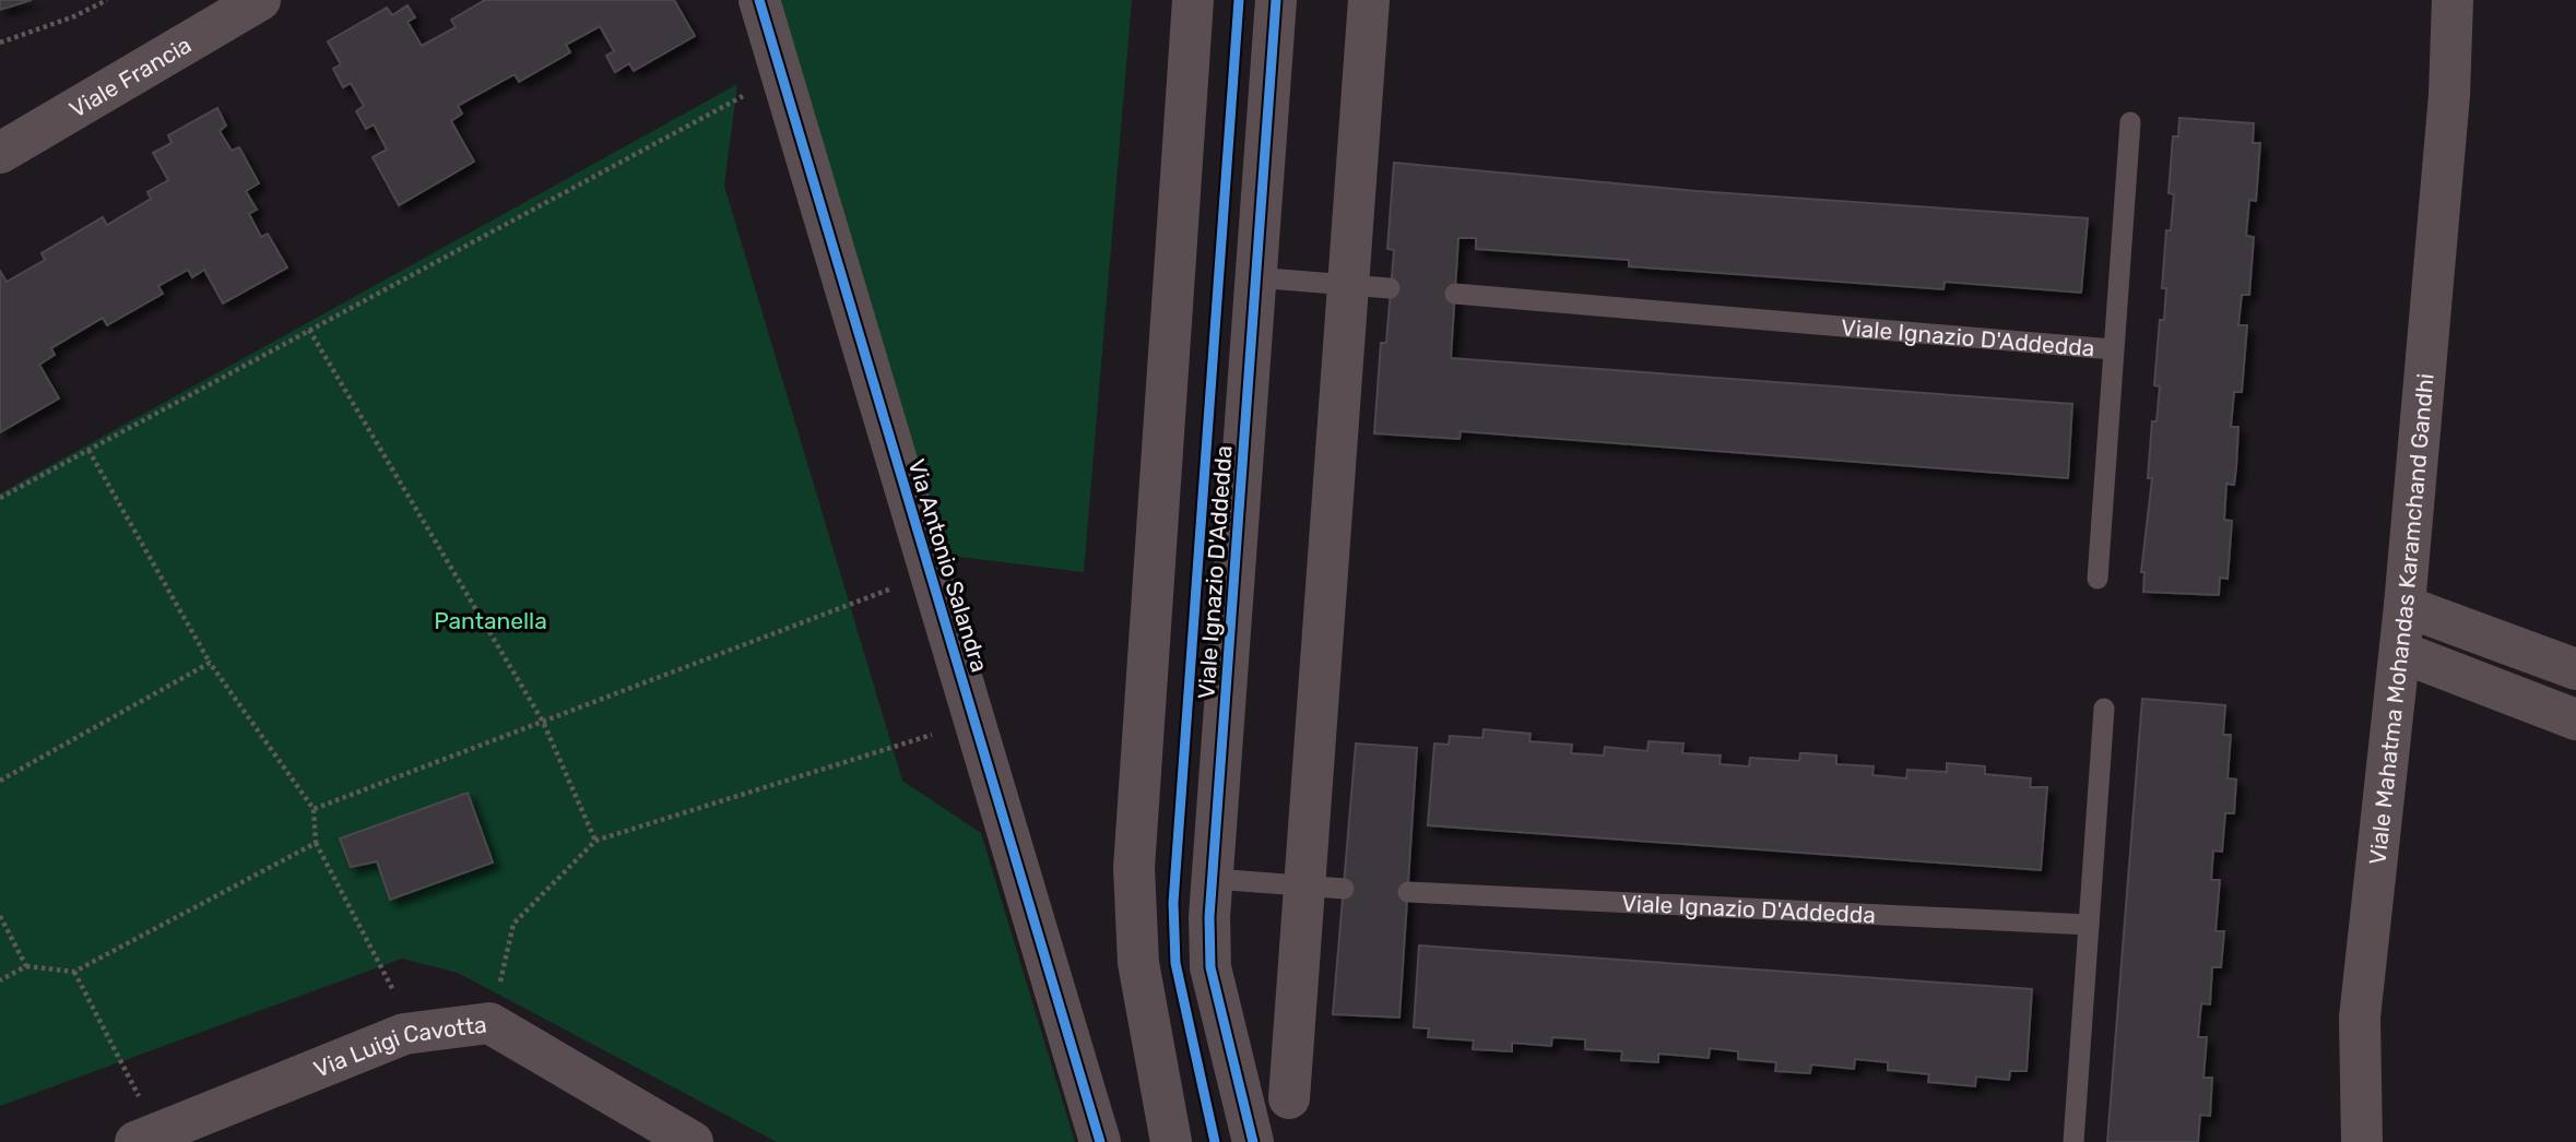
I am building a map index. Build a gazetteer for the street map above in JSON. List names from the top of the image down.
{
  "streets": {
    "street": [
      "Viale Francia",
      "Viale Ignazio D'Addedda",
      "Via Antonio Salandra",
      "Viale Mahatma Mohandas Karamchand Gandhi",
      "Via Luigi Cavotta"
    ]
  },
  "parks": ["Pantanella"]
}
